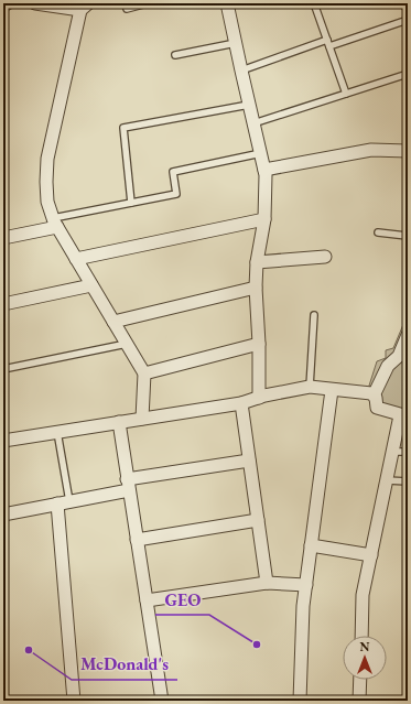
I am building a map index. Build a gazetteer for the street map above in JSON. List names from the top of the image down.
{
  "places": ["GEO", "McDonald's"],
  "north": "top"
}
